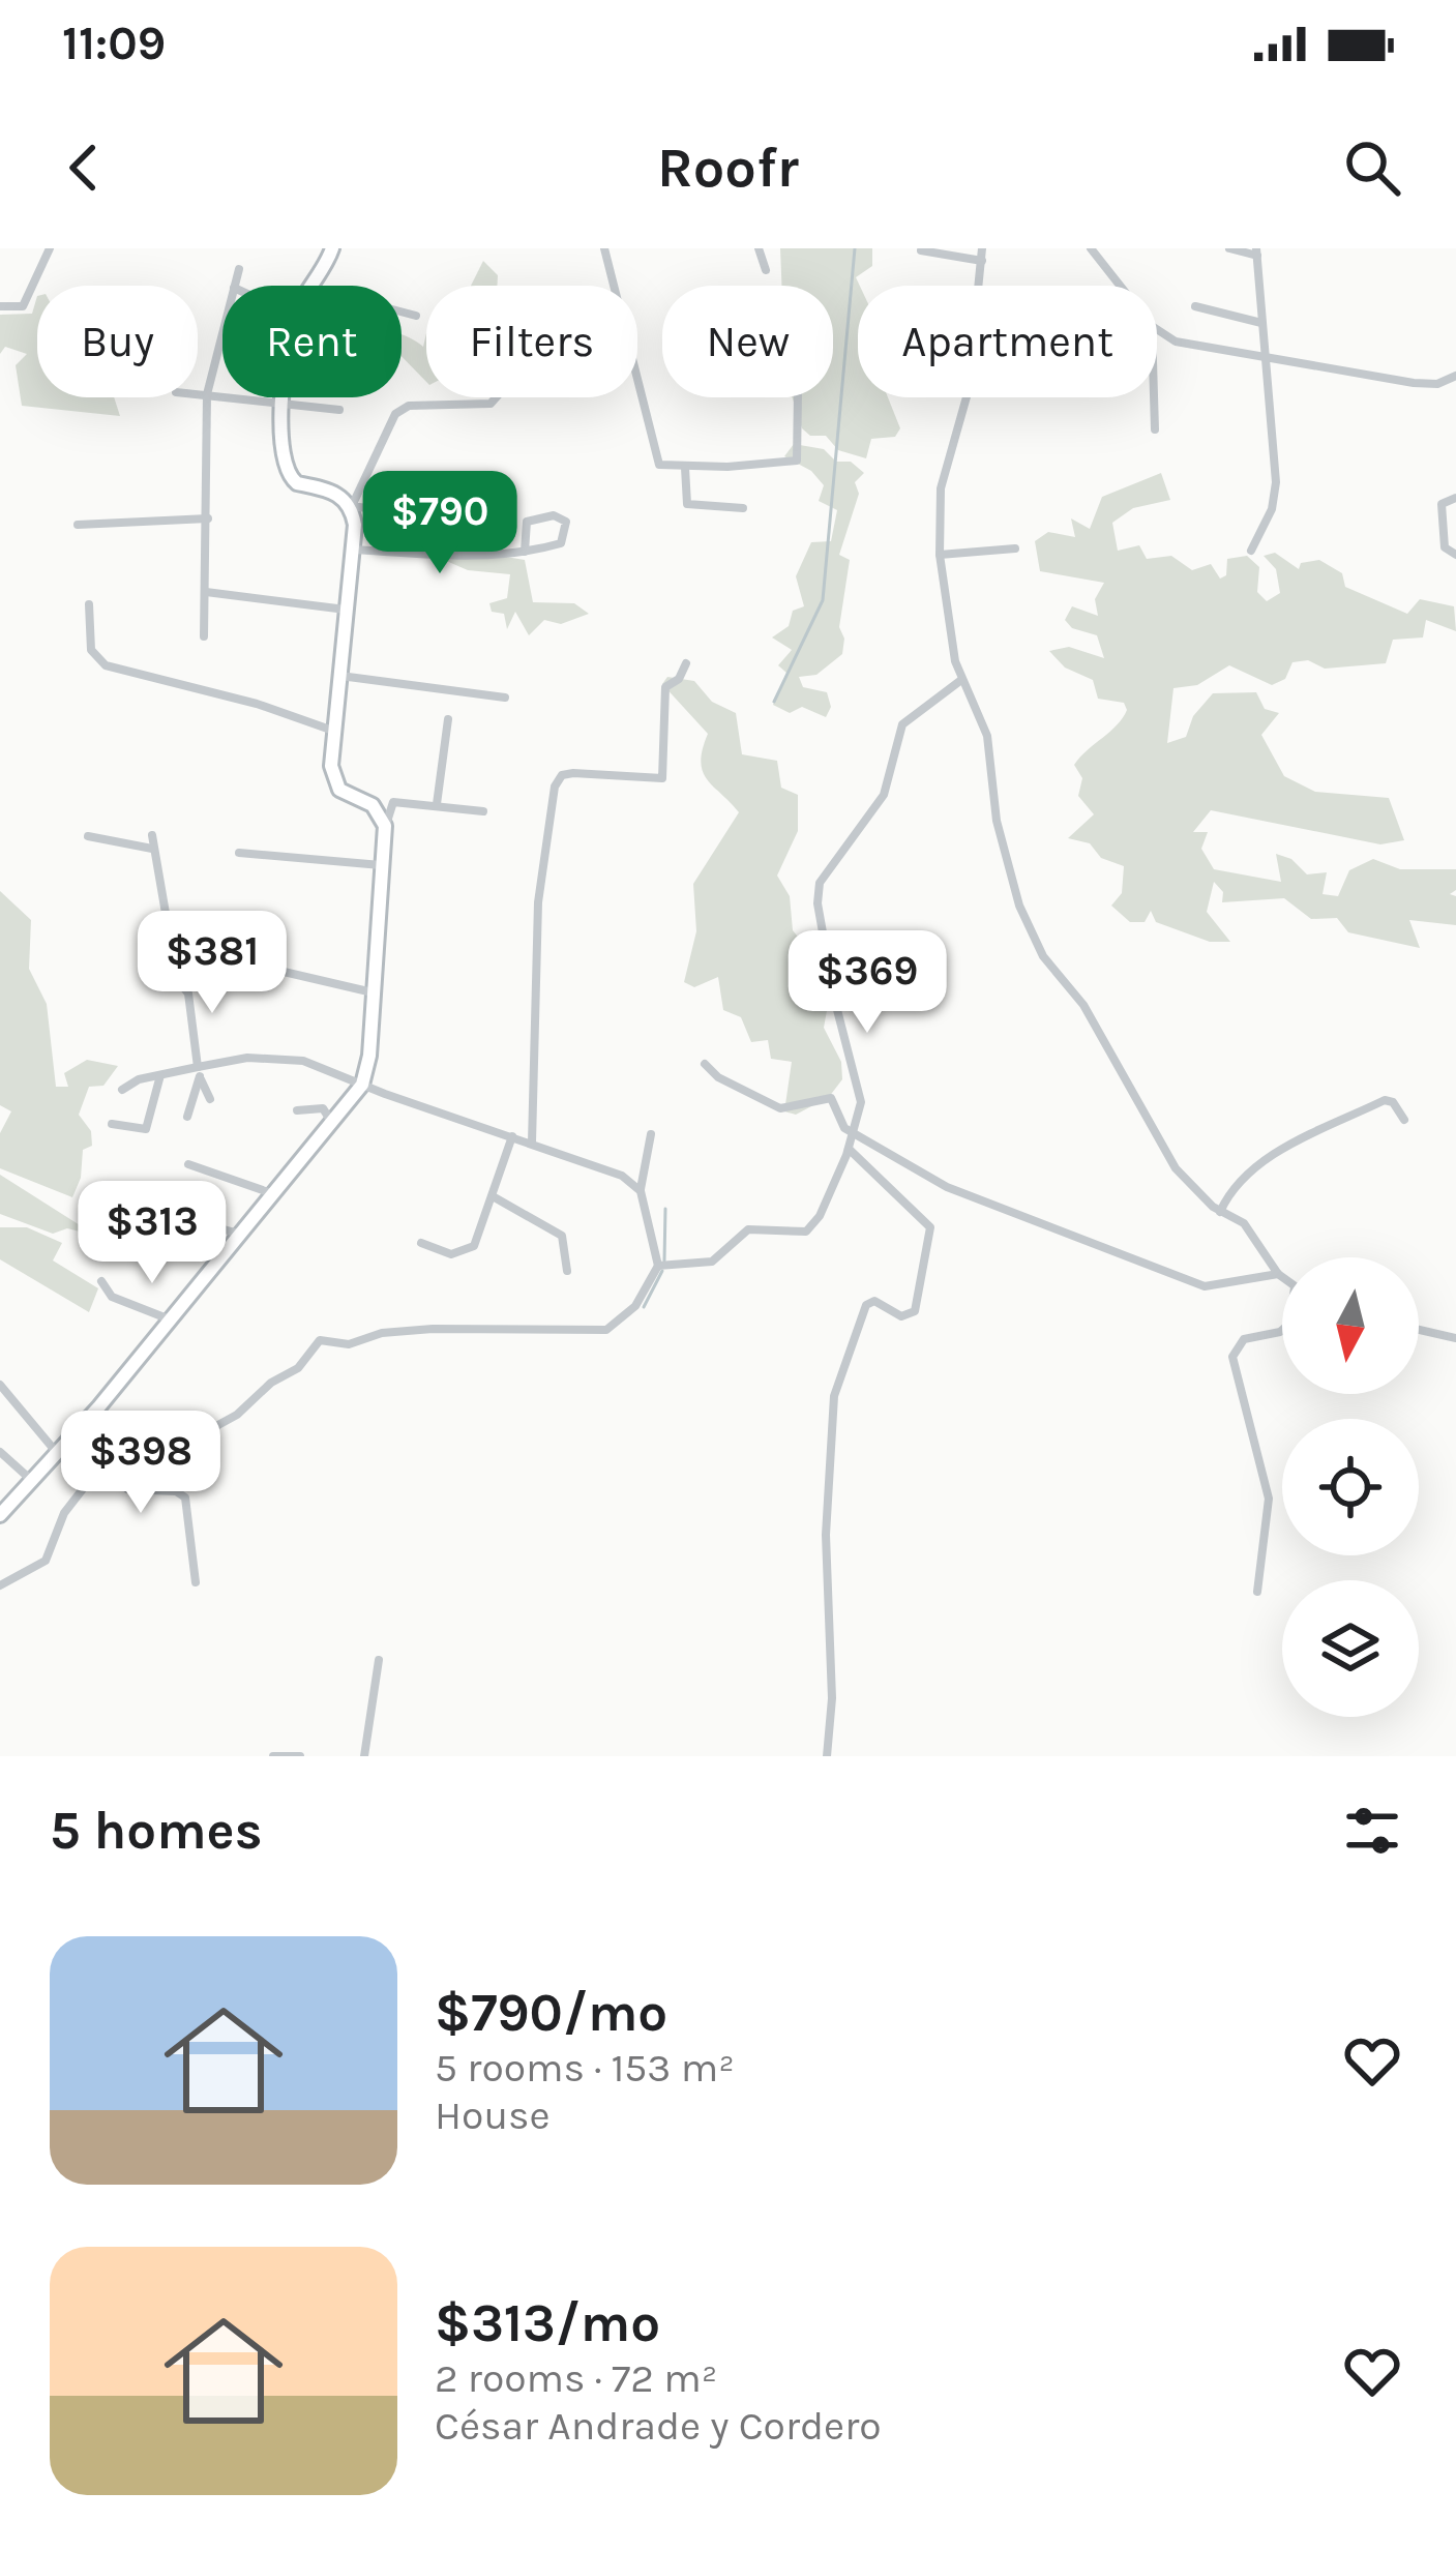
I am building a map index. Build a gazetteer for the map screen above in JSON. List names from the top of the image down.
{
  "north": "bottom",
  "page": {
    "status": "11:09",
    "header": "Roofr",
    "chip": [
      "Buy",
      "Rent",
      "Filters",
      "New",
      "Apartment"
    ],
    "price": [
      "$790",
      "$381",
      "$369",
      "$313",
      "$398"
    ],
    "heading": "5 homes",
    "list": [
      {
        "name": "$790/mo",
        "note": "5 rooms · 153 m² · House"
      },
      {
        "name": "$313/mo",
        "note": "2 rooms · 72 m² · César Andrade y Cordero"
      }
    ]
  }
}
